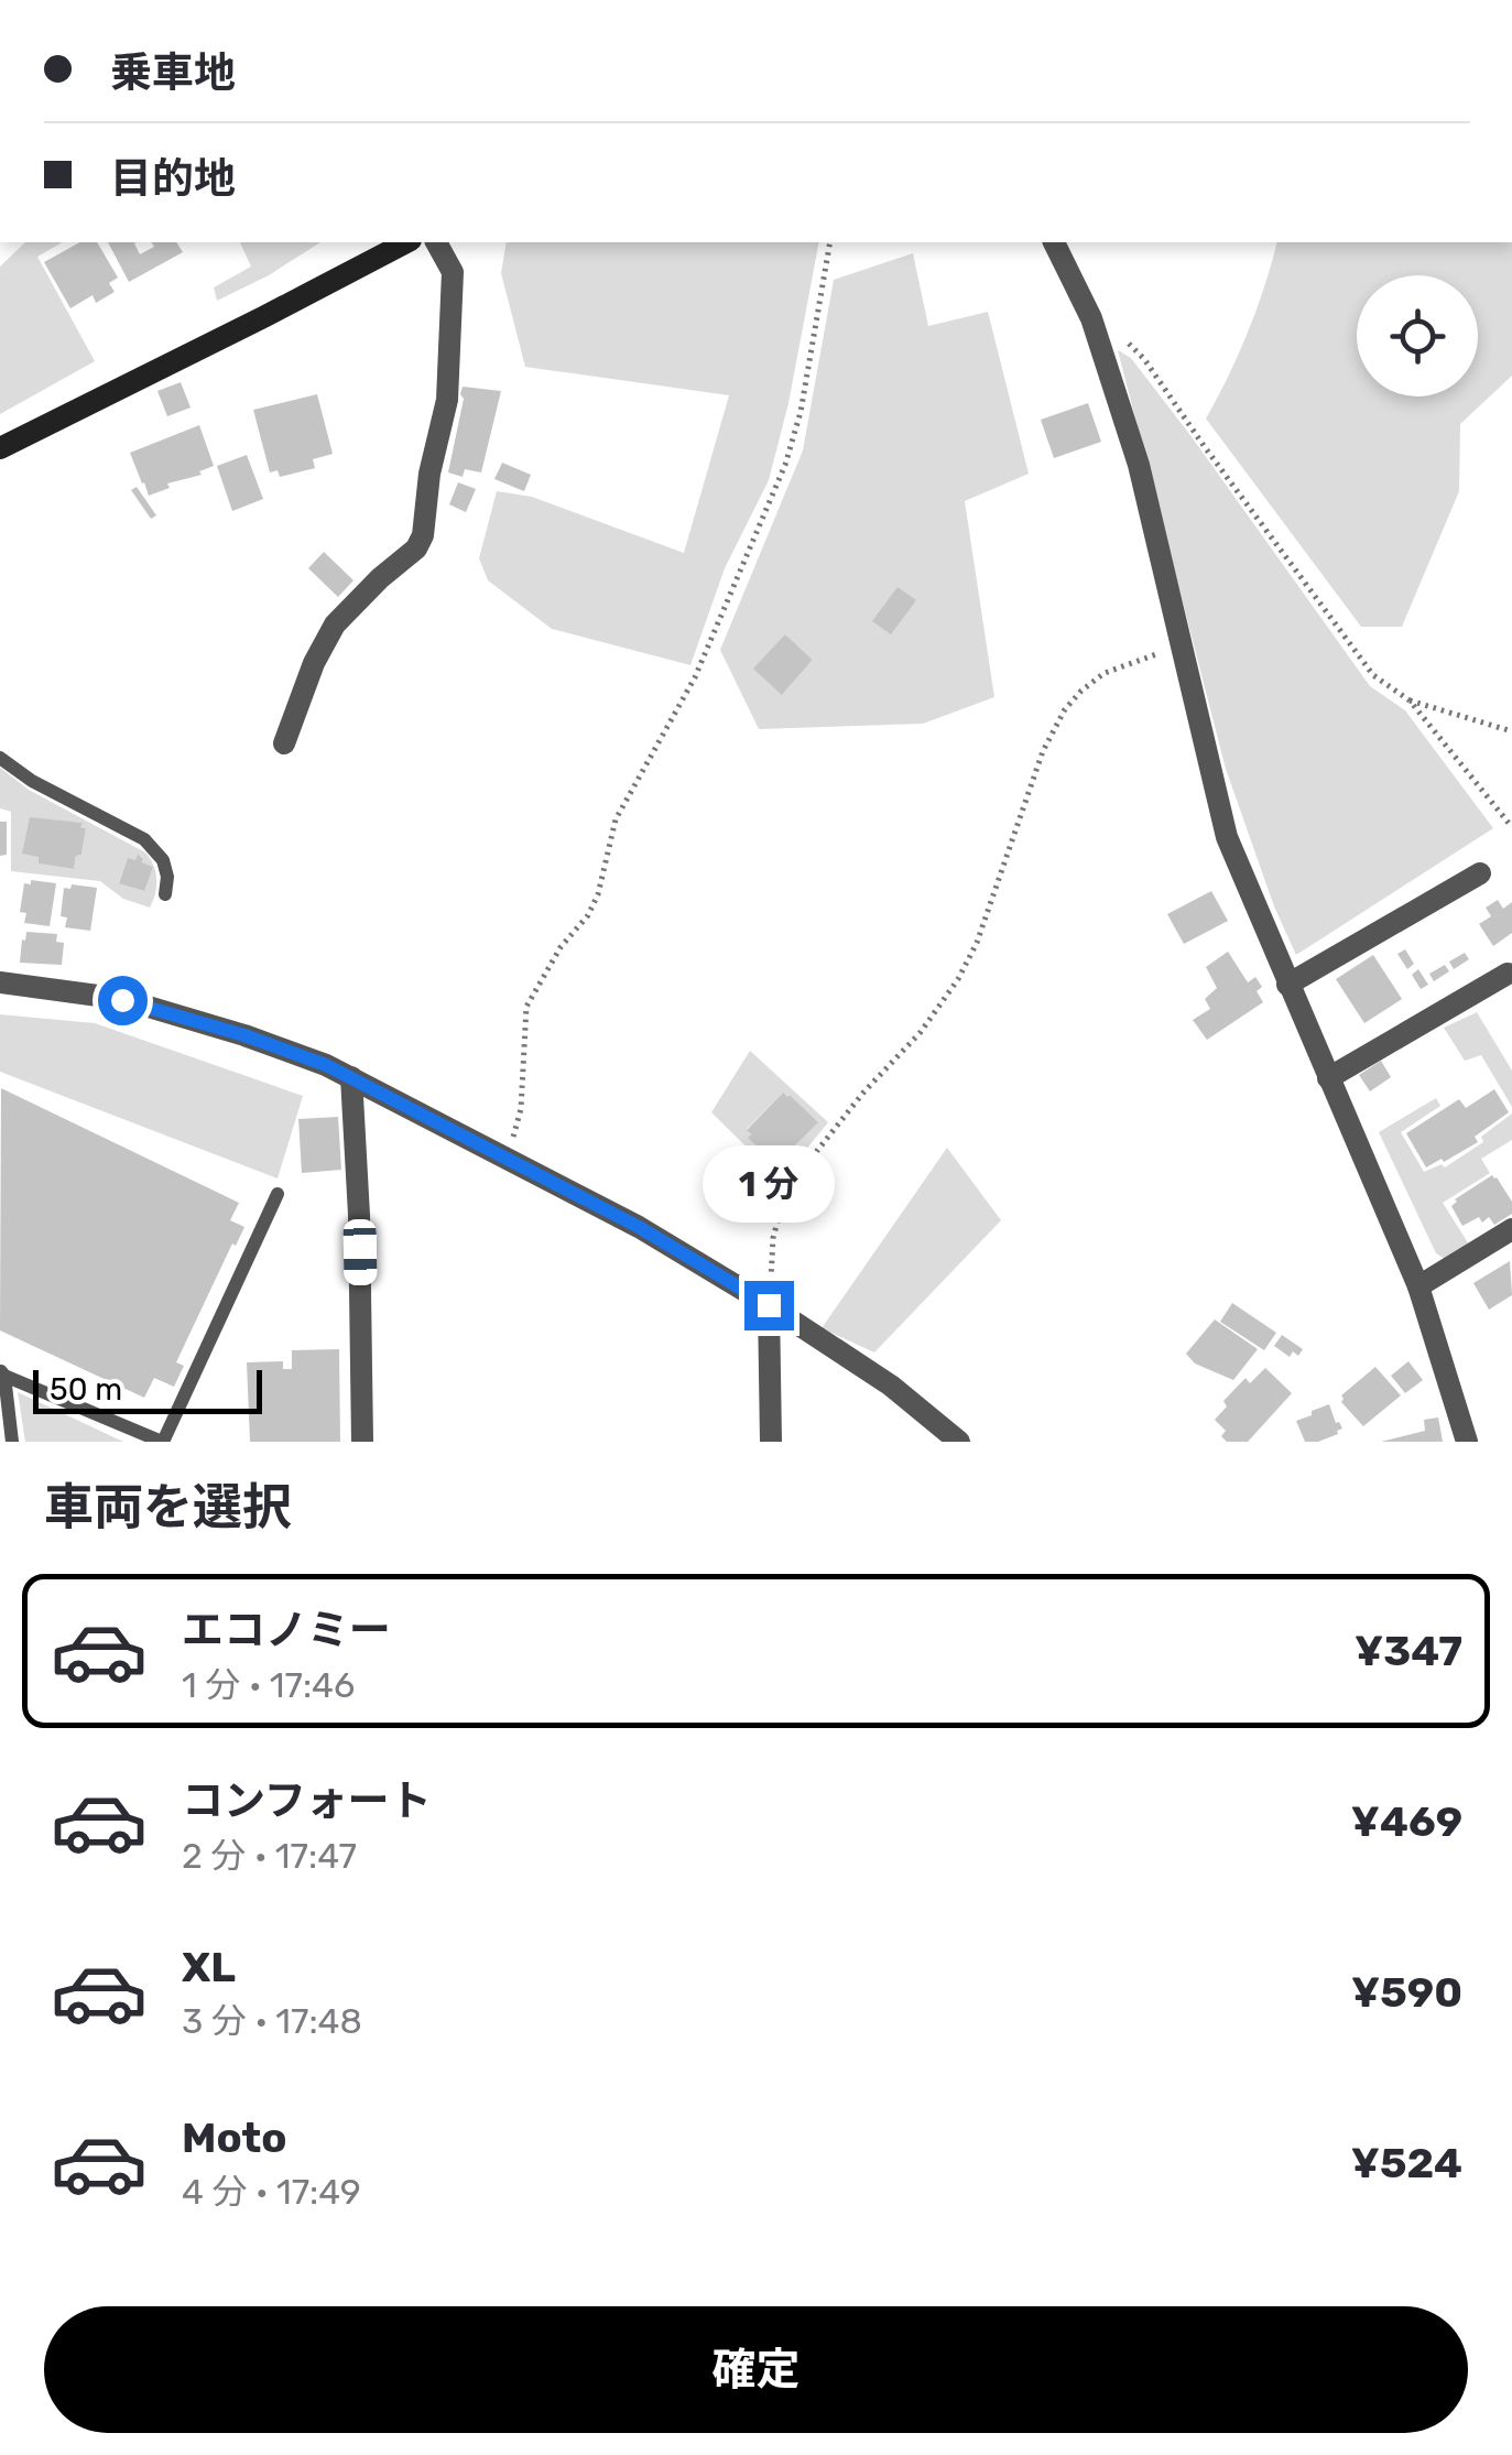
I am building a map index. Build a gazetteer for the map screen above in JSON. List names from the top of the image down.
{
  "scale_bar": "50 m",
  "page": {
    "banner": ["乗車地", "目的地"],
    "bubble": "1 分",
    "scale": "50 m",
    "heading": "車両を選択",
    "list": [
      {
        "name": "エコノミー",
        "note": "1 分 · 17:46",
        "value": "¥347"
      },
      {
        "name": "コンフォート",
        "note": "2 分 · 17:47",
        "value": "¥469"
      },
      {
        "name": "XL",
        "note": "3 分 · 17:48",
        "value": "¥590"
      },
      {
        "name": "Moto",
        "note": "4 分 · 17:49",
        "value": "¥524"
      }
    ],
    "buttons": "確定"
  }
}
